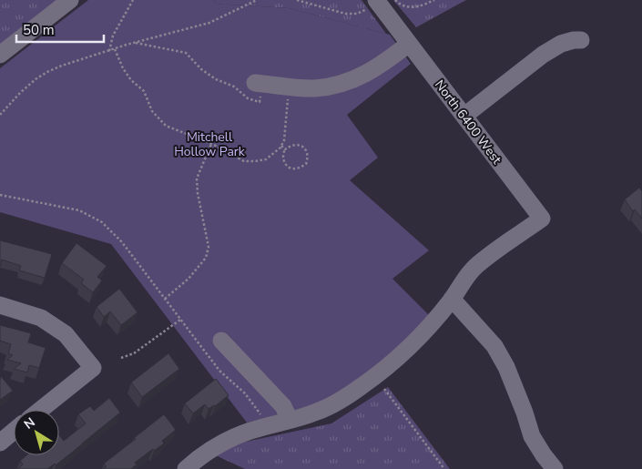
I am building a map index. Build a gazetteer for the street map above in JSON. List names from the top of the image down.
{
  "streets": {
    "street": ["North 6400 West"]
  },
  "parks": ["Mitchell Hollow Park"],
  "scale_bar": "50 m",
  "north": "top left"
}
